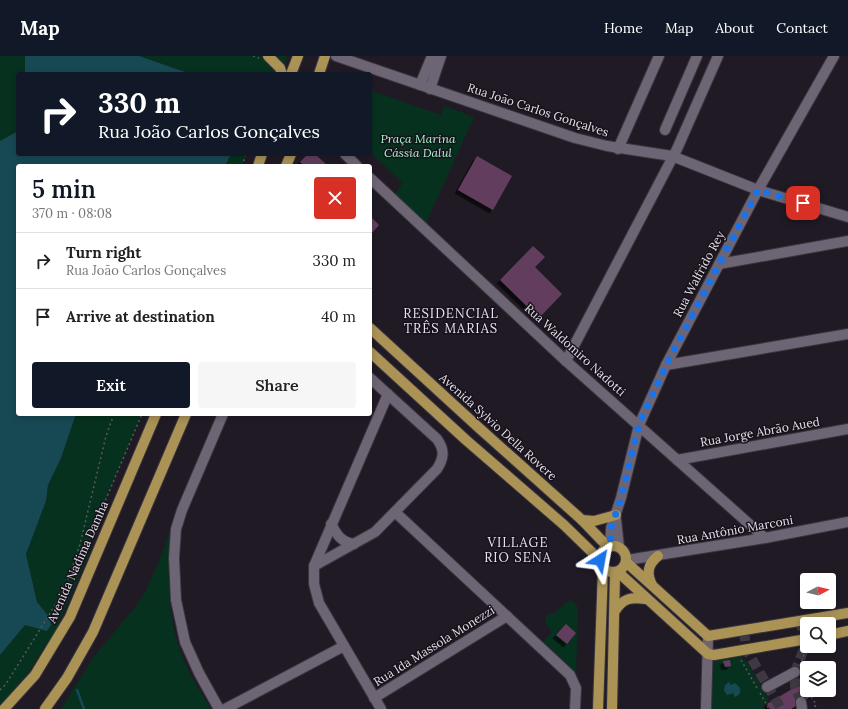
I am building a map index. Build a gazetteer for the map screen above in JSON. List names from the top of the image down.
{
  "streets": {
    "main road": ["Avenida Sylvio Della Rovere", "Avenida Nadima Damha"],
    "street": [
      "Rua João Carlos Gonçalves",
      "Rua Walfrido Rey",
      "Rua Waldomiro Nadotti",
      "Rua Jorge Abrão Aued",
      "Rua Antônio Marconi",
      "Rua Ida Massola Monezzi"
    ]
  },
  "crossings": [
    ["Rua João Carlos Gonçalves", "Rua Walfrido Rey"],
    ["Rua Walfrido Rey", "Rua Waldomiro Nadotti"],
    ["Rua Walfrido Rey", "Avenida Sylvio Della Rovere"],
    ["Rua Walfrido Rey", "Rua Antônio Marconi"],
    ["Rua Waldomiro Nadotti", "Rua Jorge Abrão Aued"],
    ["Rua Waldomiro Nadotti", "Rua Antônio Marconi"],
    ["Avenida Sylvio Della Rovere", "Rua Antônio Marconi"]
  ],
  "districts": ["RESIDENCIAL TRÊS MARIAS", "VILLAGE RIO SENA"],
  "parks": ["Praça Marina Cássia Dalul"],
  "north": "right",
  "page": {
    "header": "Map",
    "nav": [
      "Home",
      "Map",
      "About",
      "Contact"
    ],
    "turn": ["330 m", "Rua João Carlos Gonçalves"],
    "heading": ["5 min", "370 m · 08:08"],
    "list": [
      {
        "name": "Turn right",
        "note": "Rua João Carlos Gonçalves",
        "value": "330 m"
      },
      {
        "name": "Arrive at destination",
        "value": "40 m"
      }
    ],
    "buttons": ["Exit", "Share"]
  }
}
